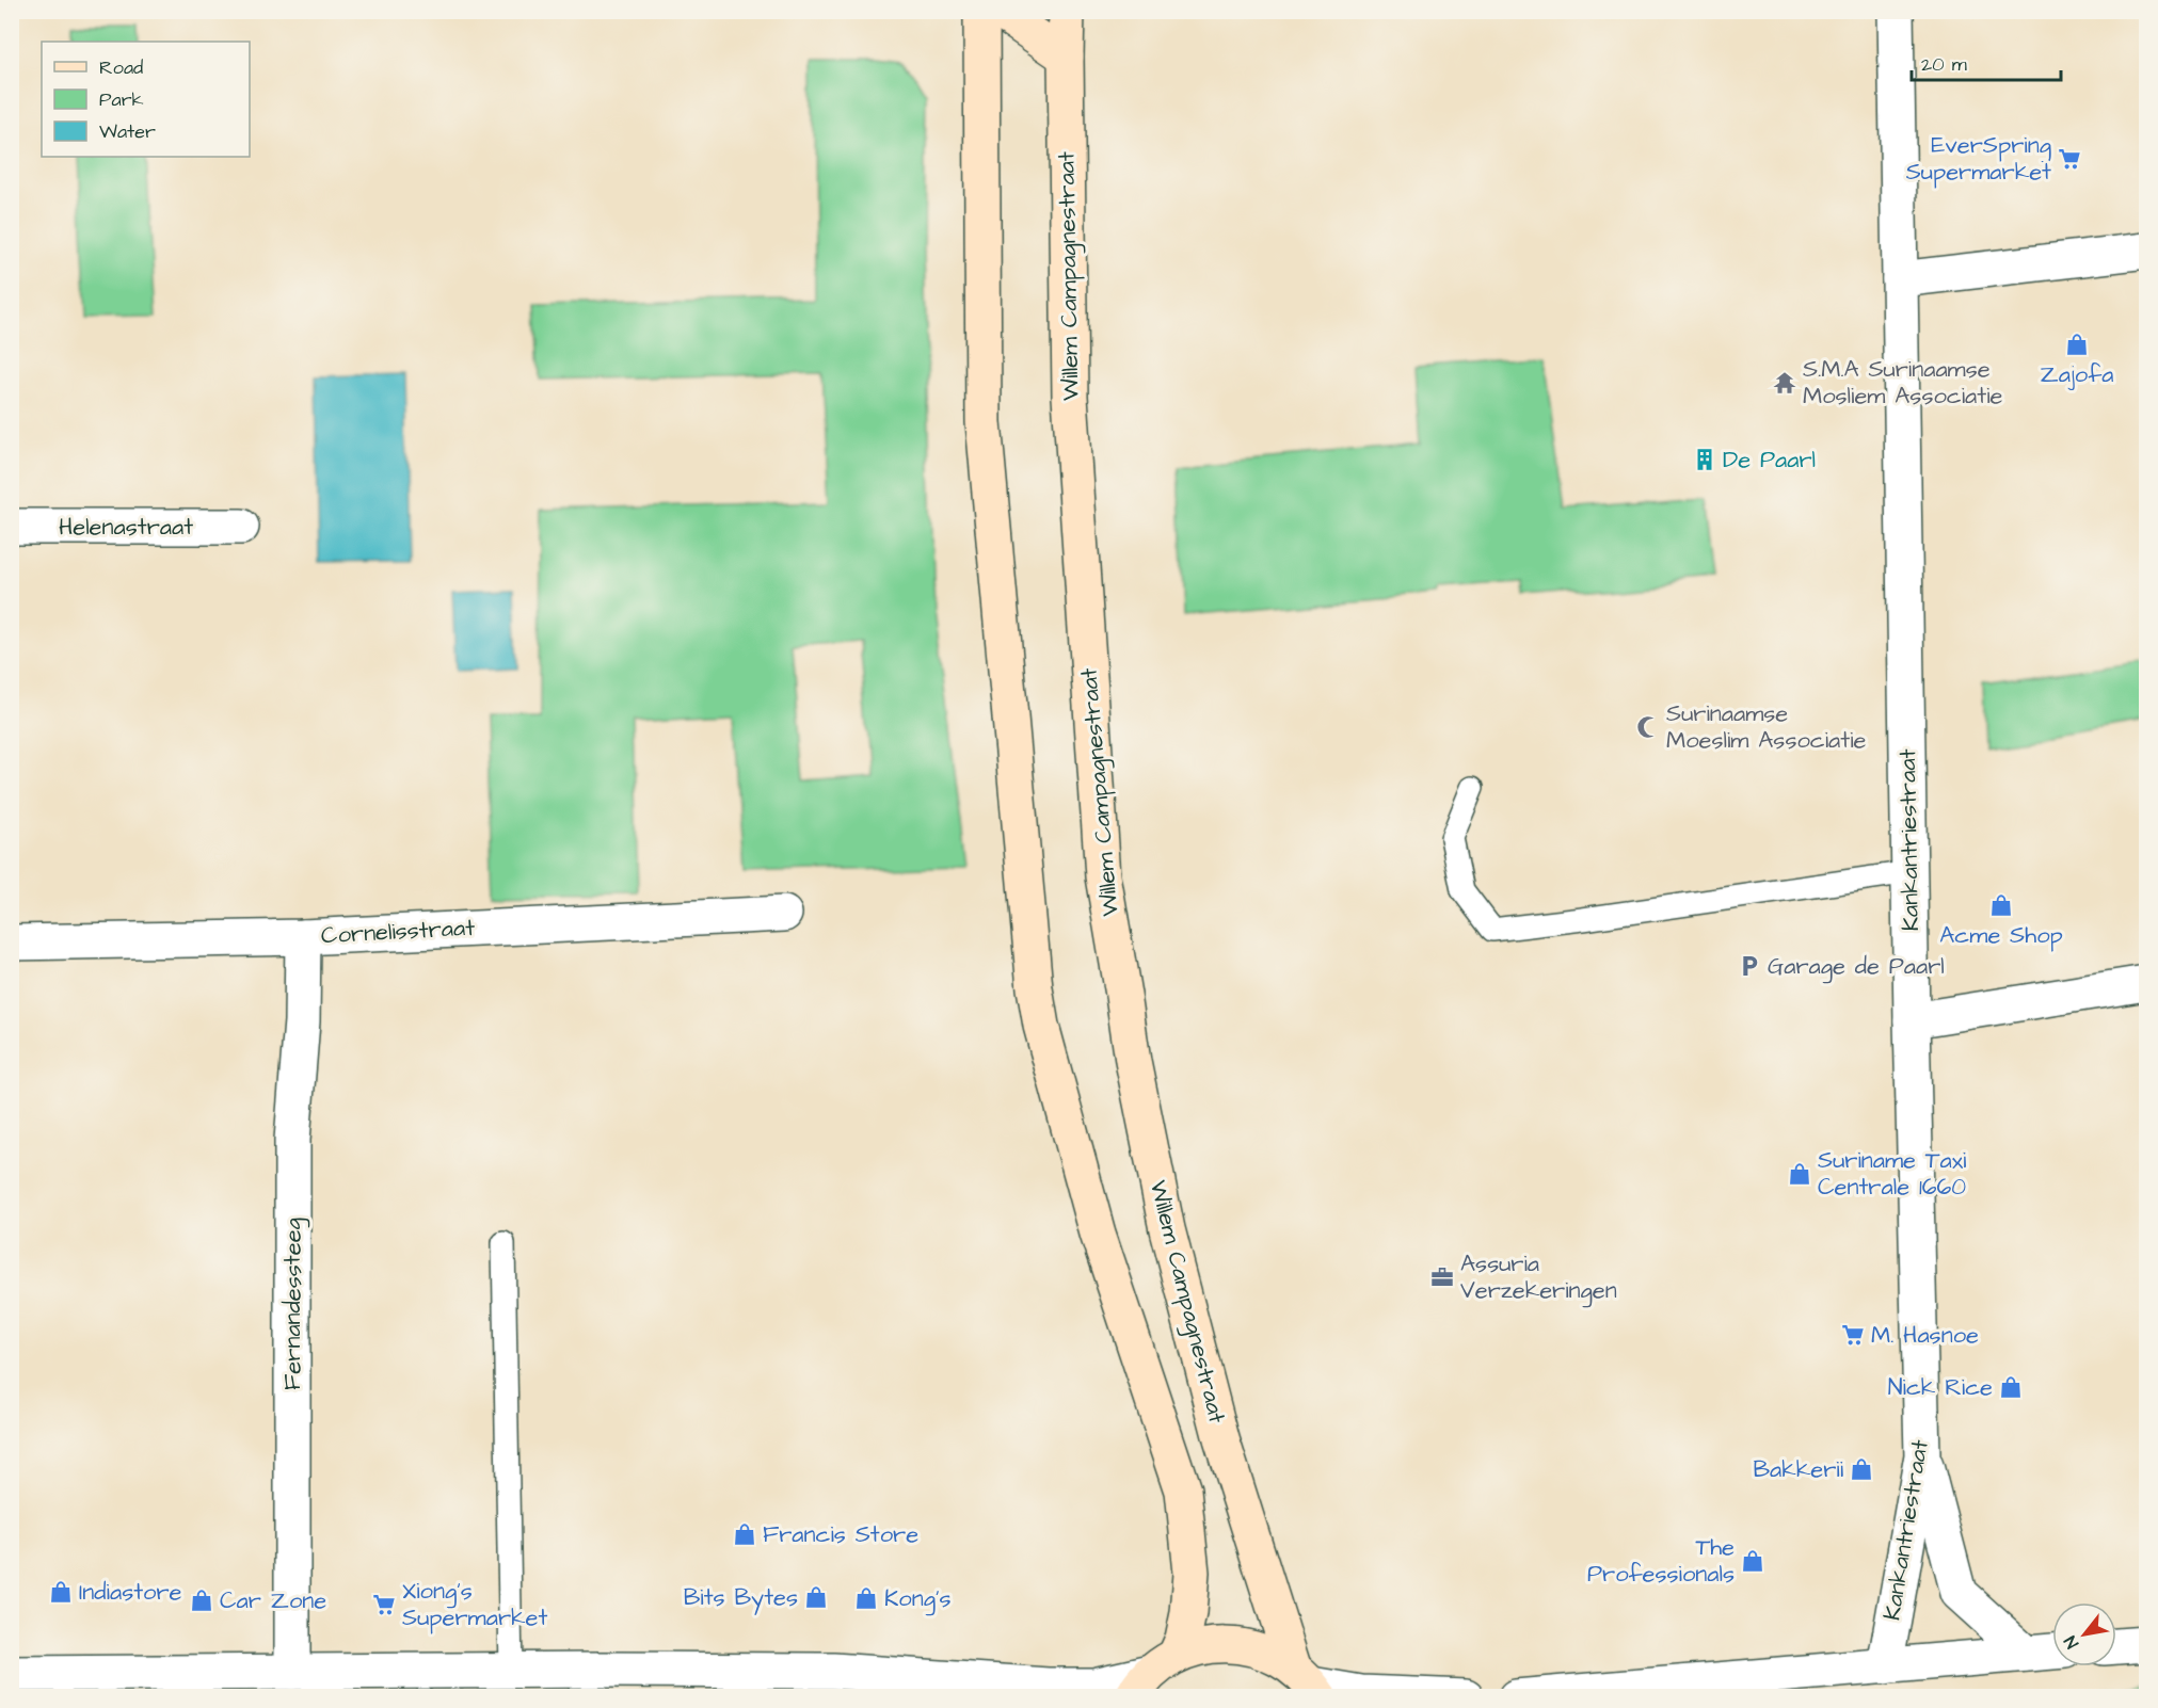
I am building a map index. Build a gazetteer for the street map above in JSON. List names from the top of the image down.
{
  "streets": {
    "main road": ["Willem Campagnestraat"],
    "street": [
      "Helenastraat",
      "Kankantriestraat",
      "Cornelisstraat",
      "Fernandessteeg"
    ]
  },
  "crossings": [
    ["Cornelisstraat", "Fernandessteeg"]
  ],
  "places": {
    "supermarket": ["EverSpring Supermarket", "M. Hasnoe", "Xiong's Supermarket"],
    "shop": [
      "Zajofa",
      "Acme Shop",
      "Suriname Taxi Centrale 1660",
      "Nick Rice",
      "Bakkerii",
      "Francis Store",
      "The Professionals",
      "Indiastore",
      "Bits Bytes",
      "Kong's",
      "Car Zone"
    ],
    "temple": ["S.M.A Surinaamse Mosliem Associatie"],
    "building": ["De Paarl"],
    "mosque": ["Surinaamse Moeslim Associatie"],
    "parking": ["Garage de Paarl"],
    "office": ["Assuria Verzekeringen"]
  },
  "legend": ["Road", "Park", "Water"],
  "scale_bar": "20 m",
  "north": "bottom left"
}
